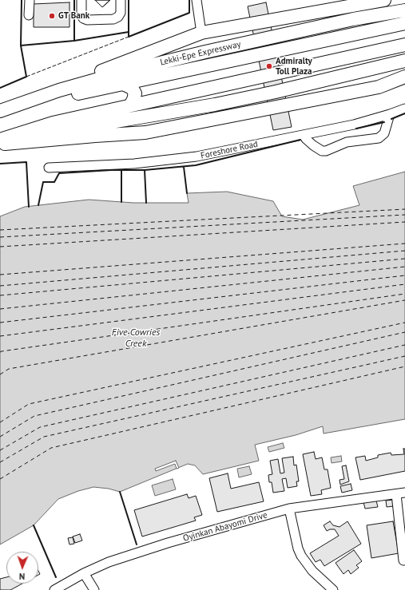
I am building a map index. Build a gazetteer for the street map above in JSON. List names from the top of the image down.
{
  "streets": {
    "highway": ["Lekki-Epe Expressway"],
    "street": ["Foreshore Road", "Oyinkan Abayomi Drive"]
  },
  "water": ["Five Cowries Creek"],
  "places": ["GT Bank", "Admiralty Toll Plaza"],
  "north": "bottom"
}
